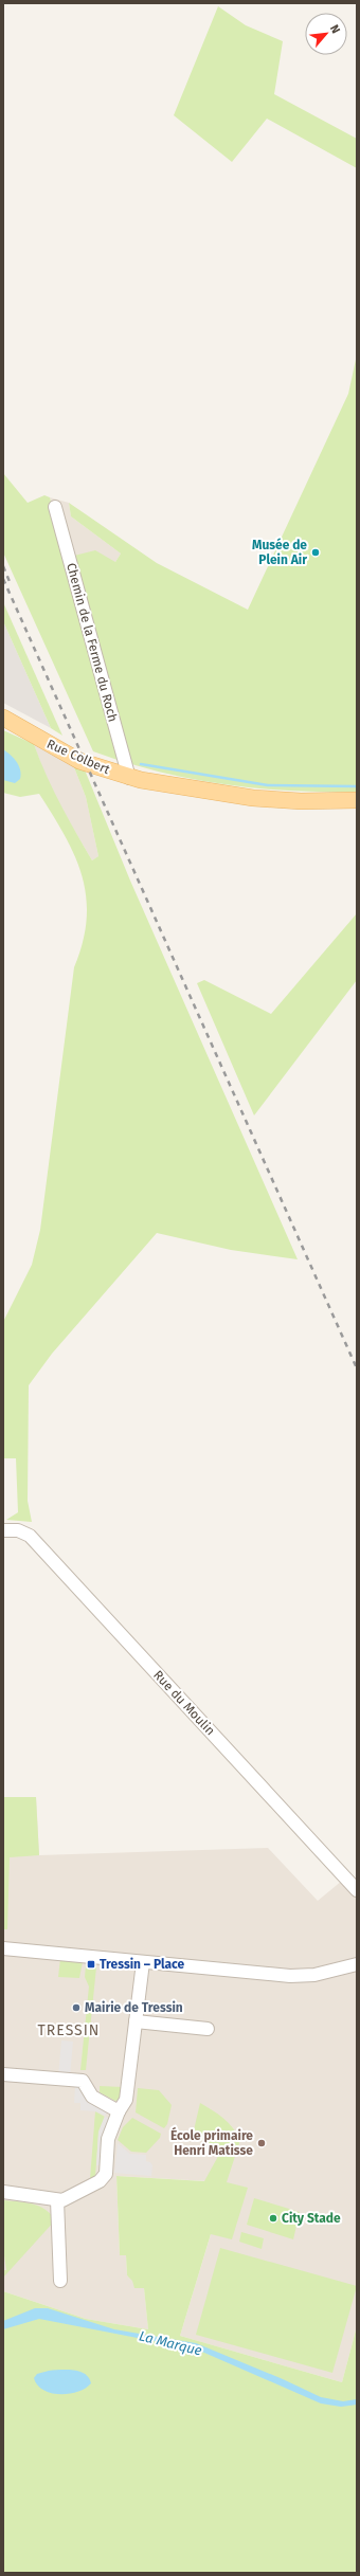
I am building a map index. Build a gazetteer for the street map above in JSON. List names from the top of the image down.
{
  "streets": {
    "main road": ["Rue Colbert"],
    "street": ["Chemin de la Ferme du Roch", "Rue du Moulin"]
  },
  "crossings": [
    ["Chemin de la Ferme du Roch", "Rue Colbert"]
  ],
  "districts": ["TRESSIN"],
  "water": ["La Marque"],
  "places": {
    "other": [
      "Musée de Plein Air",
      "Mairie de Tressin",
      "École primaire Henri Matisse",
      "City Stade"
    ],
    "transit": ["Tressin – Place"]
  },
  "north": "top right"
}
